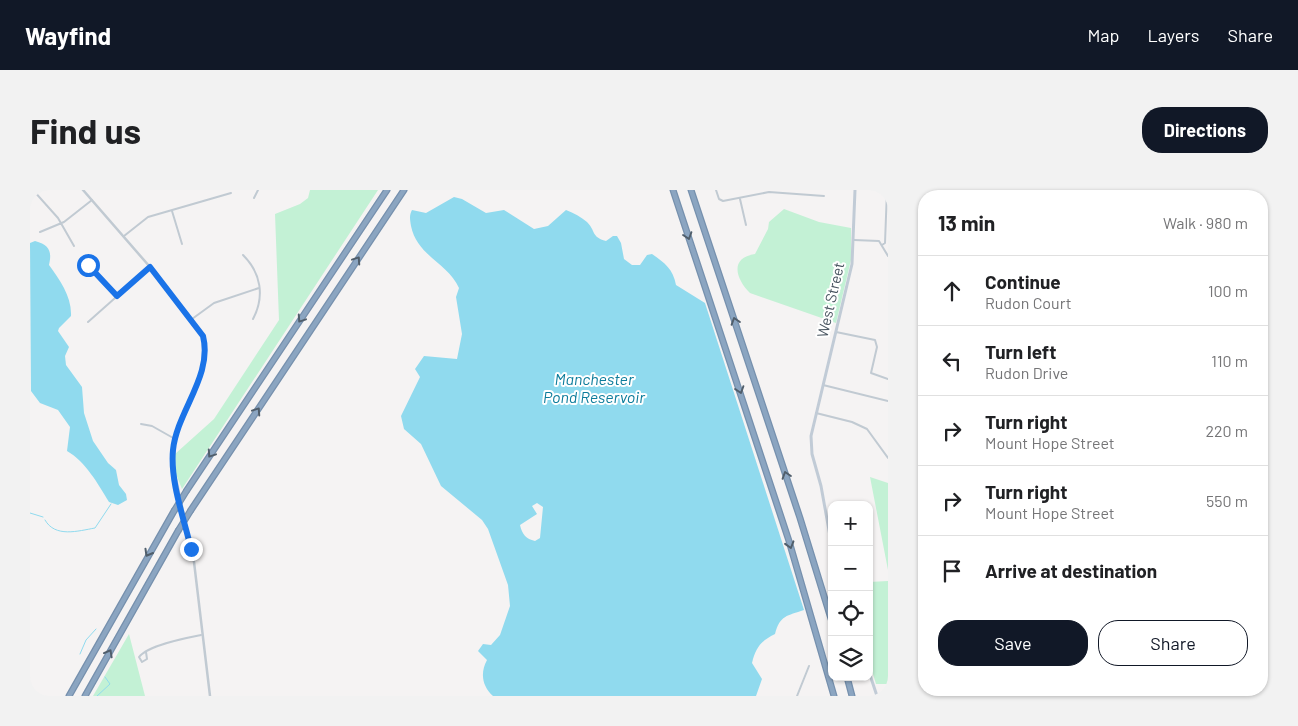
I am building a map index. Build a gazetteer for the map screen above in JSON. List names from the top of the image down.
{
  "streets": {
    "main road": ["West Street"]
  },
  "water": ["Manchester Pond Reservoir"],
  "page": {
    "header": "Wayfind",
    "nav": ["Map", "Layers", "Share"],
    "buttons": [
      "Directions",
      ["Save", "Share"]
    ],
    "title": "Find us",
    "heading": ["13 min", "Walk · 980 m"],
    "list": [
      ["Continue", "Rudon Court", "100 m"],
      ["Turn left", "Rudon Drive", "110 m"],
      ["Turn right", "Mount Hope Street", "220 m"],
      ["Turn right", "Mount Hope Street", "550 m"],
      "Arrive at destination"
    ],
    "map_buttons": ["+", "−"]
  }
}
